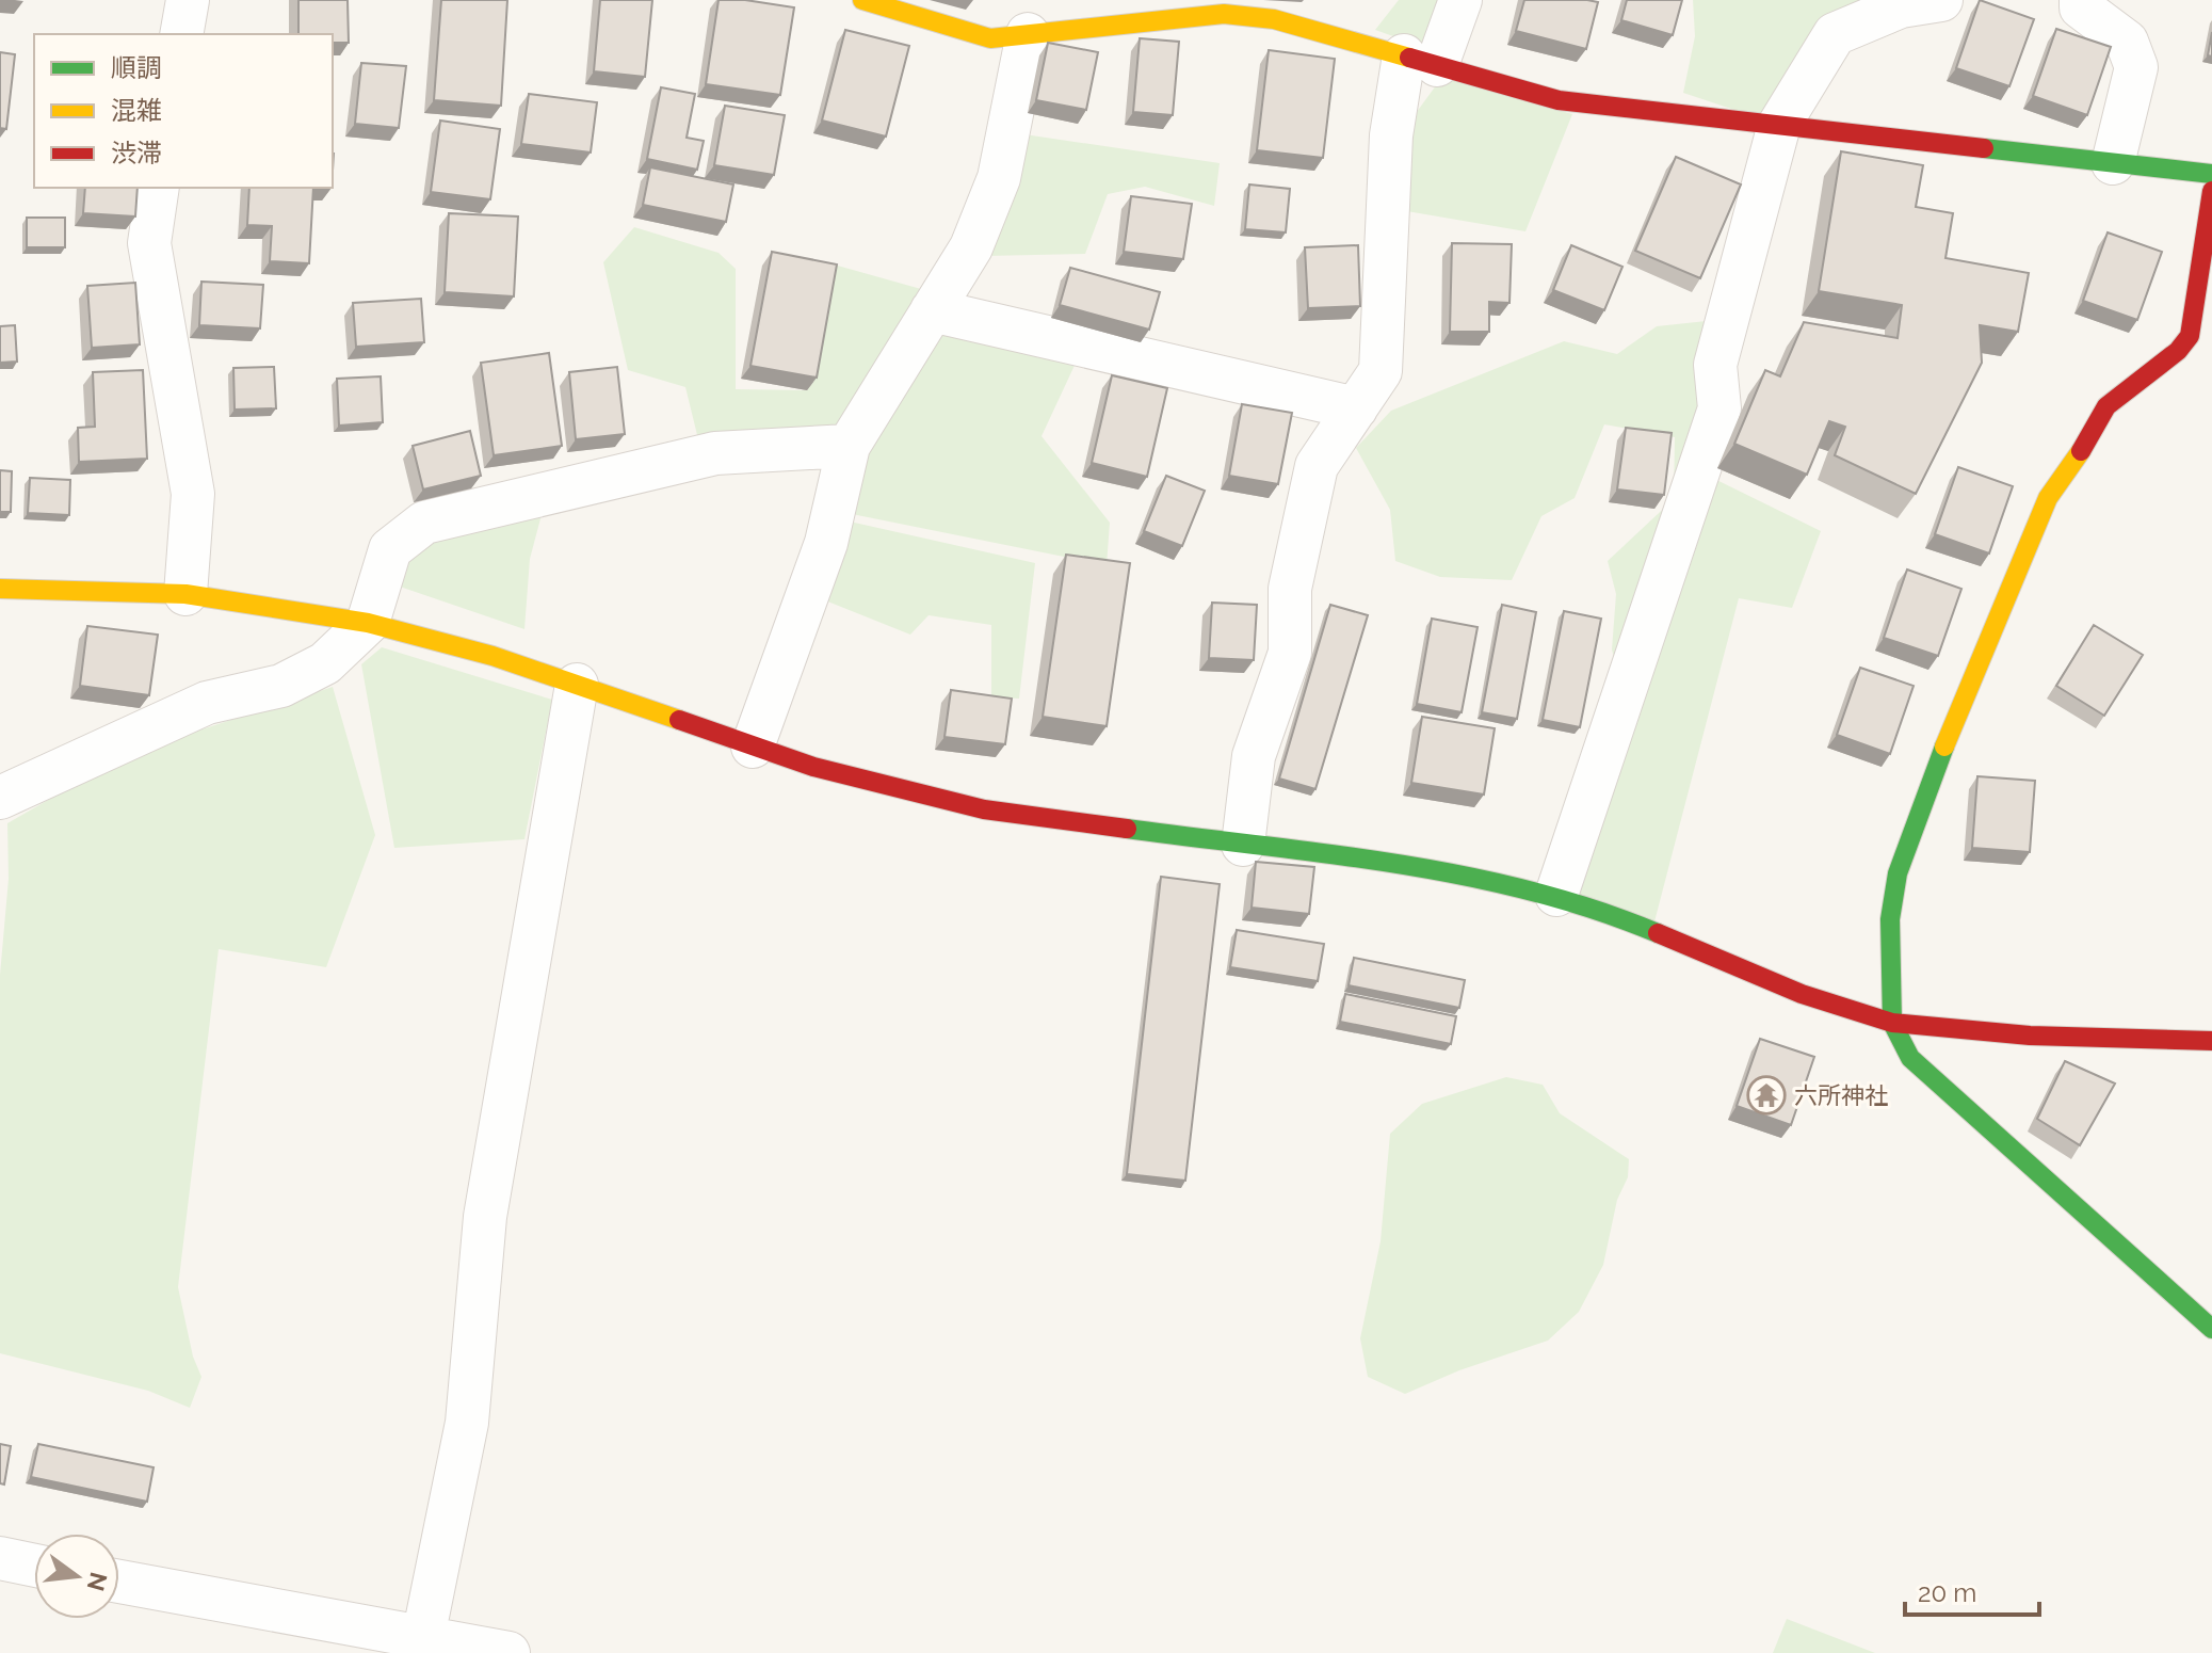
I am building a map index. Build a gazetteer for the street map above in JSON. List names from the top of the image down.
{
  "places": {
    "temple": ["六所神社"]
  },
  "legend": ["順調", "混雑", "渋滞"],
  "scale_bar": "20 m",
  "north": "right"
}
